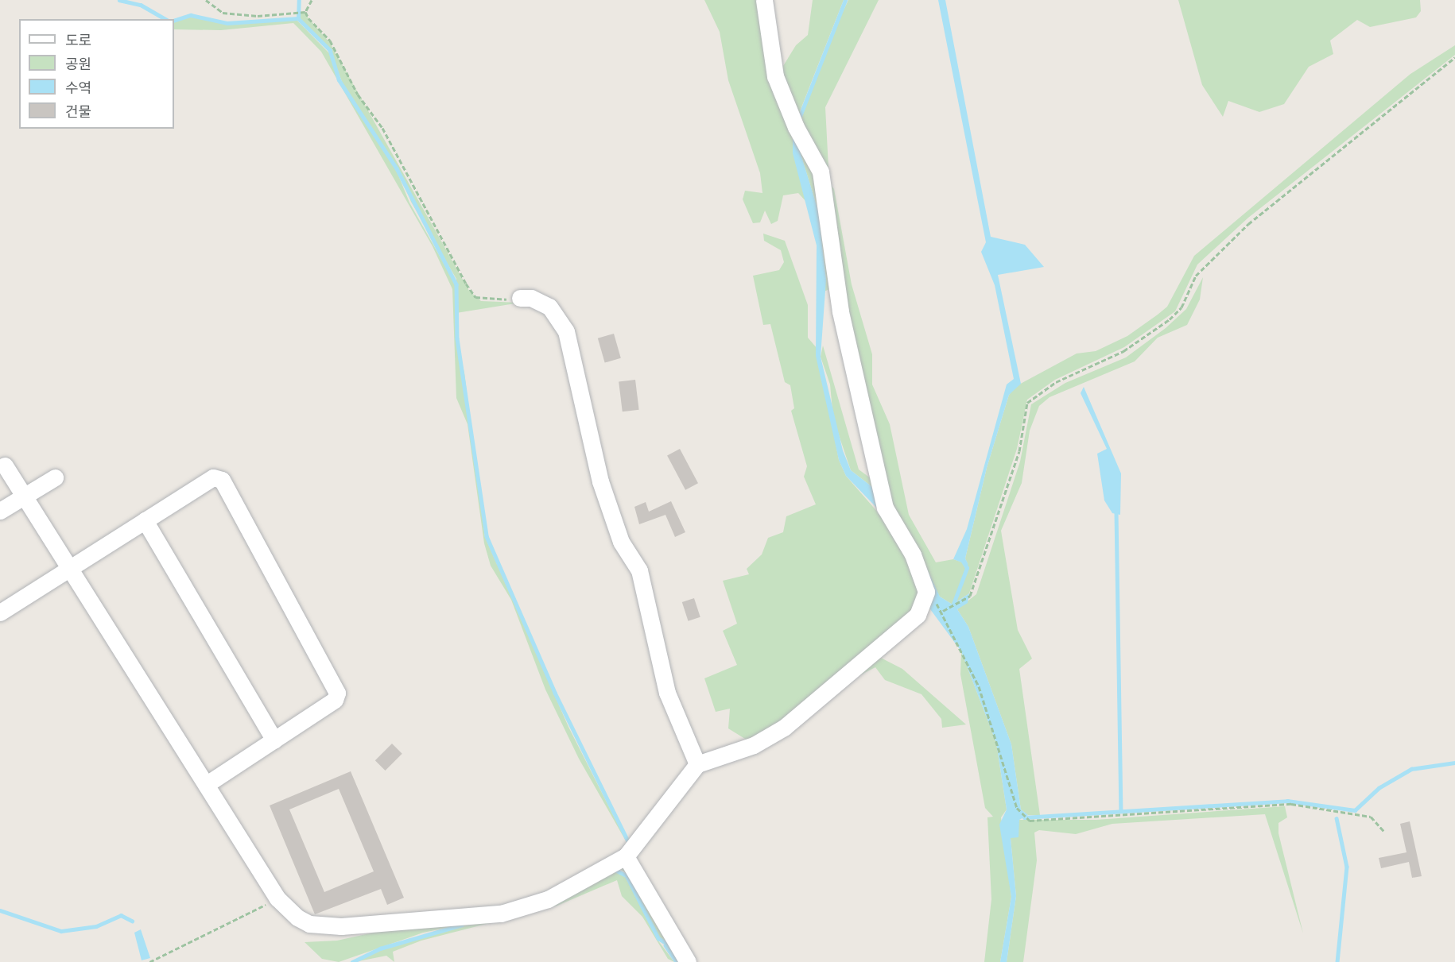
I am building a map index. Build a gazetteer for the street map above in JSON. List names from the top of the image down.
{
  "legend": [
    "도로",
    "공원",
    "수역",
    "건물"
  ]
}
